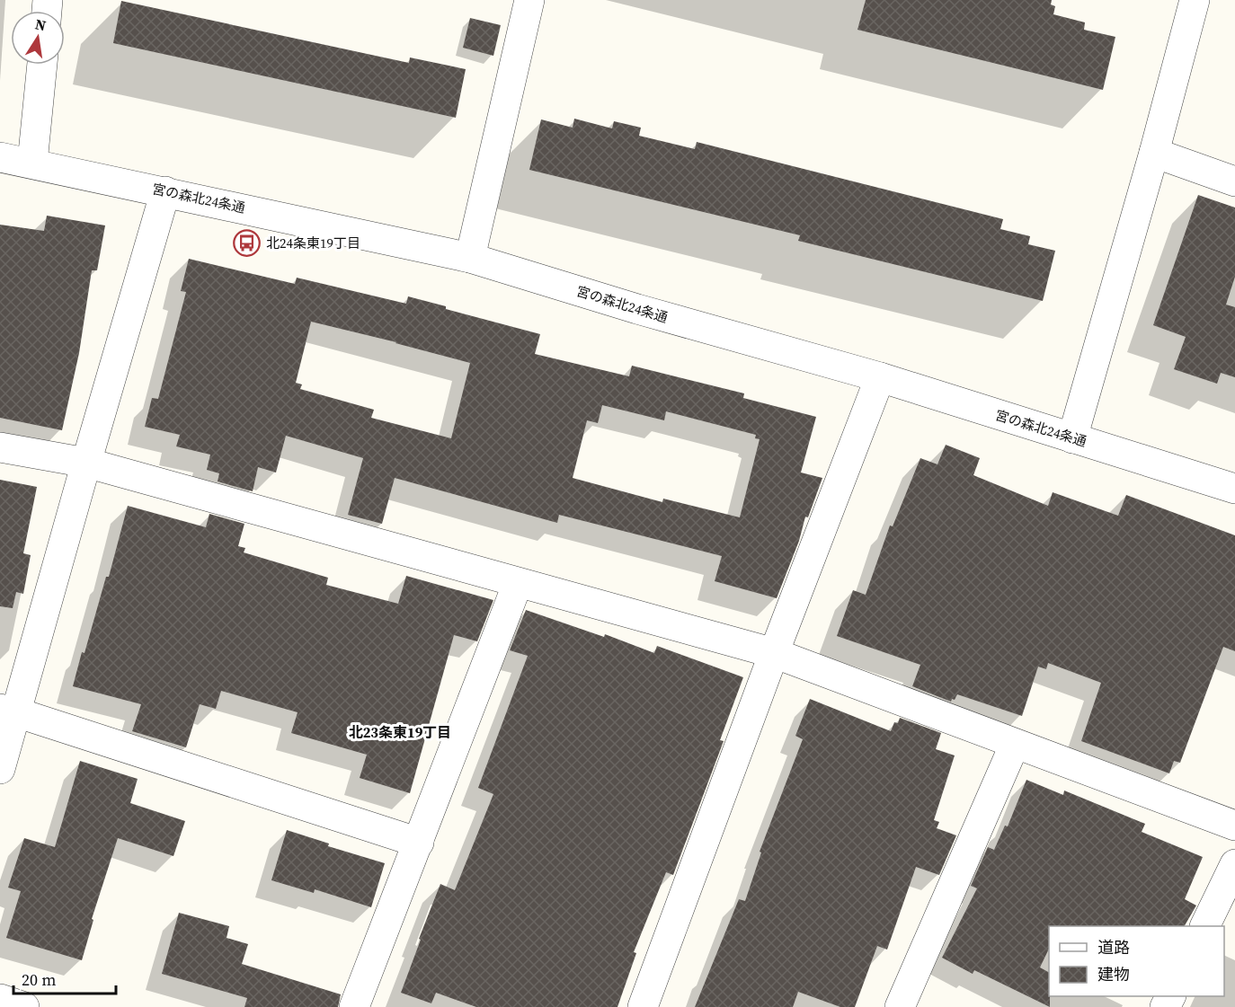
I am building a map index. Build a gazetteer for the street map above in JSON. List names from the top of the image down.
{
  "streets": {
    "street": ["宮の森北24条通"]
  },
  "districts": ["北23条東19丁目"],
  "places": {
    "bus stop": ["北24条東19丁目"]
  },
  "legend": ["道路", "建物"],
  "scale_bar": "20 m",
  "north": "top"
}
